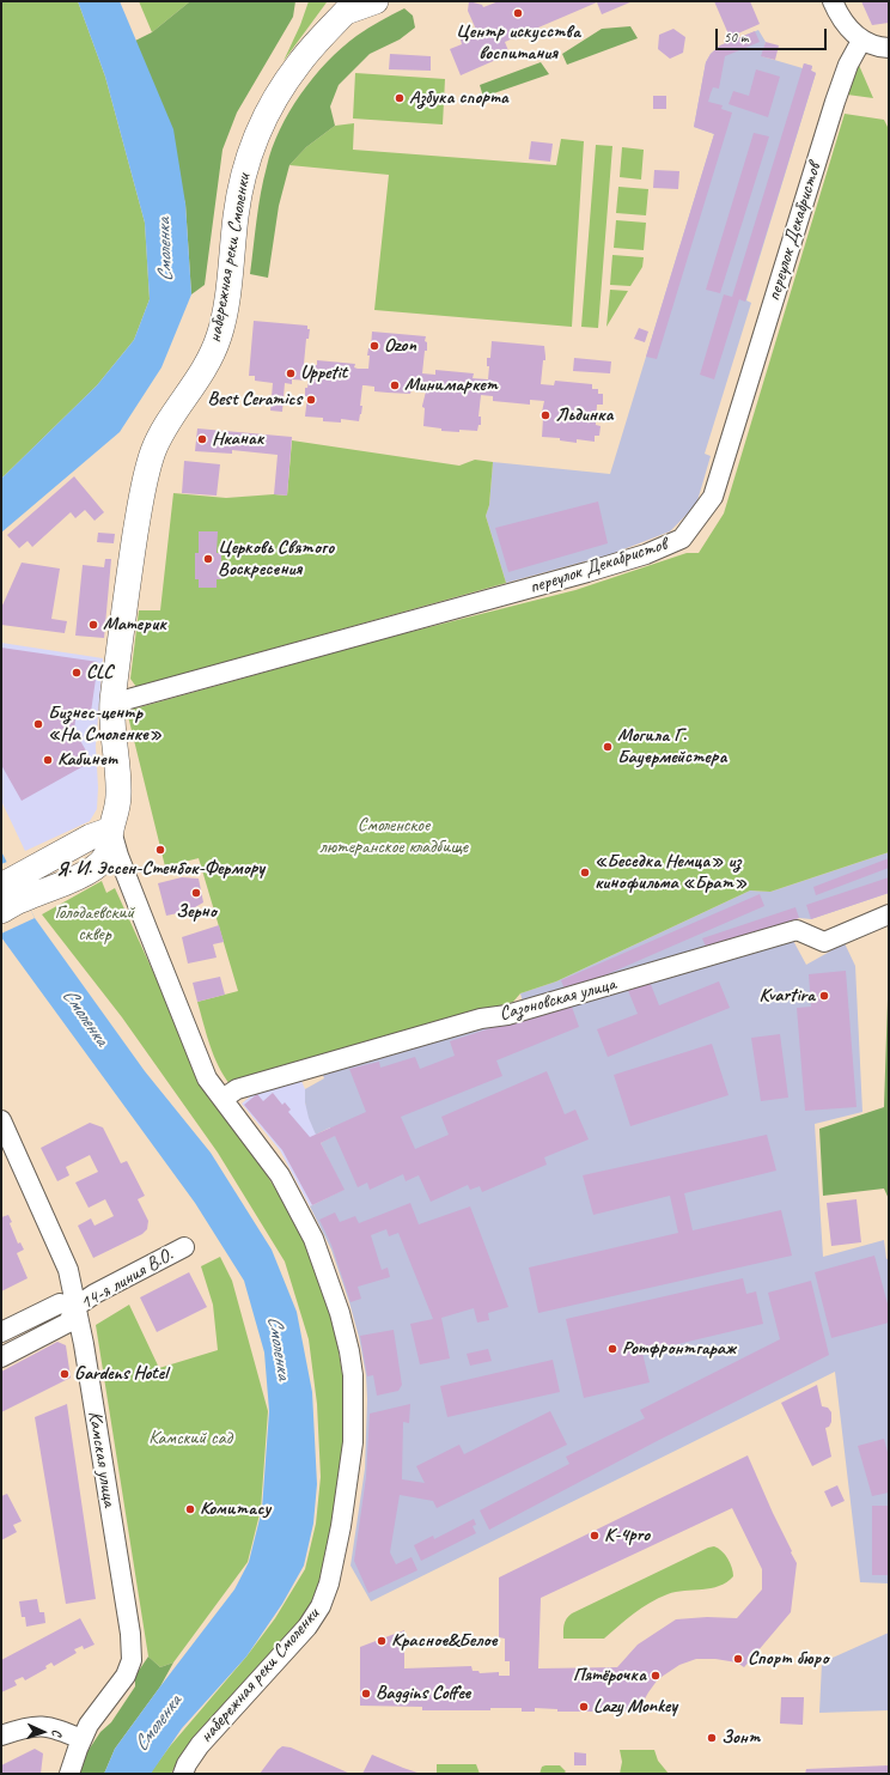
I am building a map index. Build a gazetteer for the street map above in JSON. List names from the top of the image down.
{
  "streets": {
    "main road": ["набережная реки Смоленки"],
    "street": [
      "переулок Декабристов",
      "Сазоновская улица",
      "14-я линия В.О.",
      "Камская улица"
    ]
  },
  "crossings": [
    ["переулок Декабристов", "набережная реки Смоленки"],
    ["набережная реки Смоленки", "Сазоновская улица"],
    ["14-я линия В.О.", "Камская улица"]
  ],
  "water": ["Смоленка"],
  "parks": ["Смоленское лютеранское кладбище", "Голодаевский сквер", "Камский сад"],
  "places": [
    "Центр искусства воспитания",
    "Азбука спорта",
    "Ozon",
    "Uppetit",
    "Минимаркет",
    "Best Ceramics",
    "Льдинка",
    "Нканак",
    "Церковь Святого Воскресения",
    "Материк",
    "CLC",
    "Бизнес-центр «На Смоленке»",
    "Могила Г. Бауермейстера",
    "Кабинет",
    "Я. И. Эссен-Стенбок-Фермору",
    "«Беседка Немца» из кинофильма «Брат»",
    "Зерно",
    "Kvartira",
    "Ротфронтгараж",
    "Gardens Hotel",
    "Комитасу",
    "K-4pro",
    "Красное&Белое",
    "Спорт бюро",
    "Пятёрочка",
    "Baggins Coffee",
    "Lazy Monkey",
    "Зонт"
  ],
  "scale_bar": "50 m",
  "north": "right"
}
